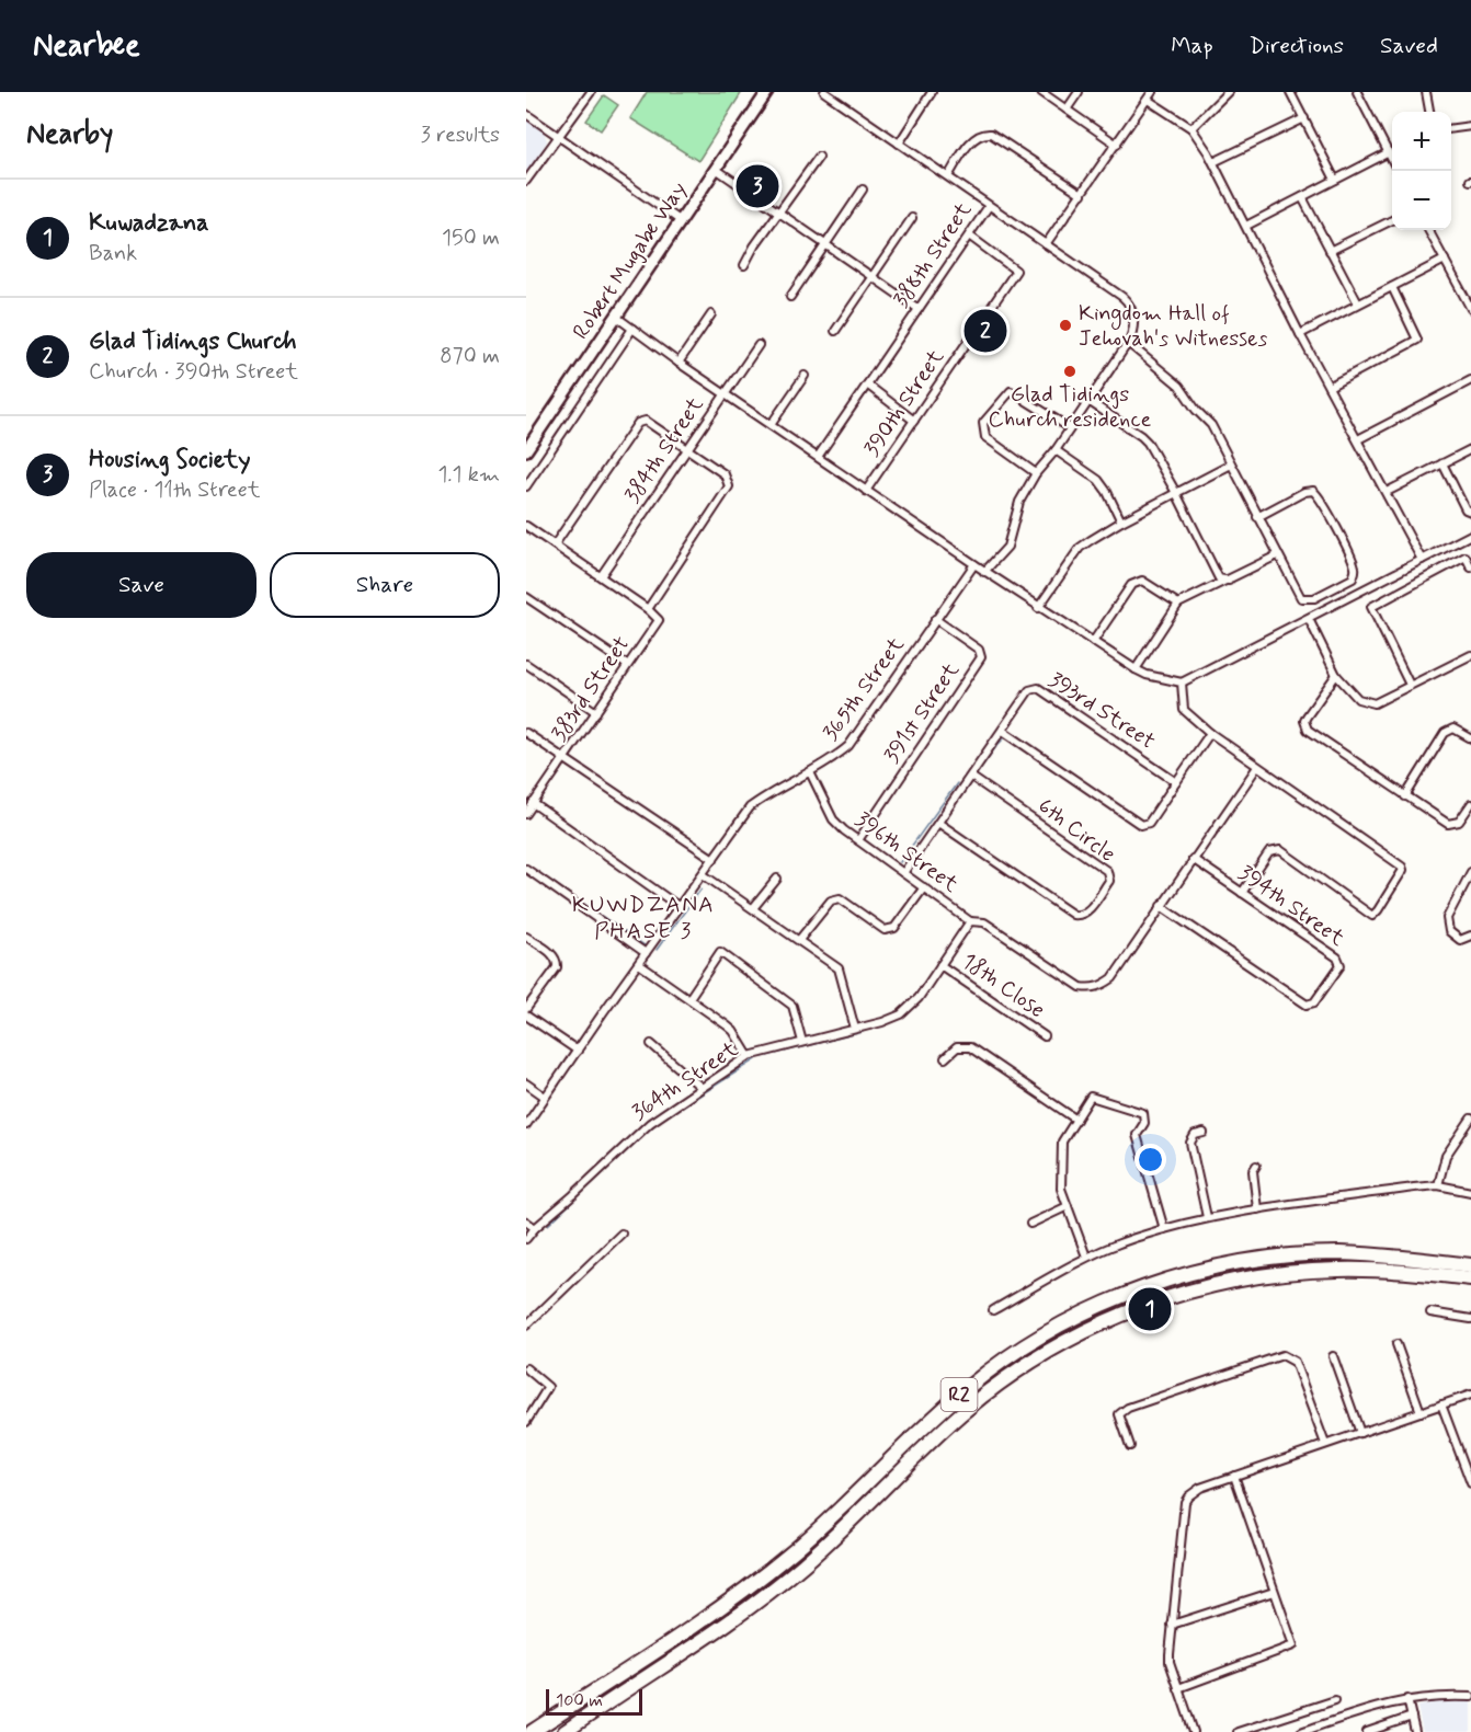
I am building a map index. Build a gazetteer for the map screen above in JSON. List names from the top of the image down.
{
  "streets": {
    "highway": ["R2"],
    "street": [
      "388th Street",
      "Robert Mugabe Way",
      "390th Street",
      "384th Street",
      "383rd Street",
      "365th Street",
      "393rd Street",
      "391st Street",
      "6th Circle",
      "396th Street",
      "394th Street",
      "18th Close",
      "364th Street"
    ]
  },
  "crossings": [
    ["388th Street", "390th Street"],
    ["365th Street", "391st Street"],
    ["365th Street", "396th Street"],
    ["393rd Street", "6th Circle"],
    ["393rd Street", "396th Street"],
    ["391st Street", "396th Street"],
    ["396th Street", "394th Street"],
    ["396th Street", "364th Street"],
    ["18th Close", "364th Street"]
  ],
  "districts": ["KUWDZANA PHASE 3"],
  "places": ["Kingdom Hall of Jehovah's Witnesses", "Glad Tidings Church residence"],
  "scale_bar": "100 m",
  "page": {
    "header": "Nearbee",
    "nav": ["Map", "Directions", "Saved"],
    "heading": ["Nearby", "3 results"],
    "map_buttons": ["+", "−"],
    "pins": ["3", "2", "1"],
    "list": [
      {
        "mark": "1",
        "name": "Kuwadzana",
        "note": "Bank",
        "value": "150 m"
      },
      {
        "mark": "2",
        "name": "Glad Tidings Church",
        "note": "Church · 390th Street",
        "value": "870 m"
      },
      {
        "mark": "3",
        "name": "Housing Society",
        "note": "Place · 11th Street",
        "value": "1.1 km"
      }
    ],
    "buttons": ["Save", "Share"],
    "scale": "100 m"
  }
}
